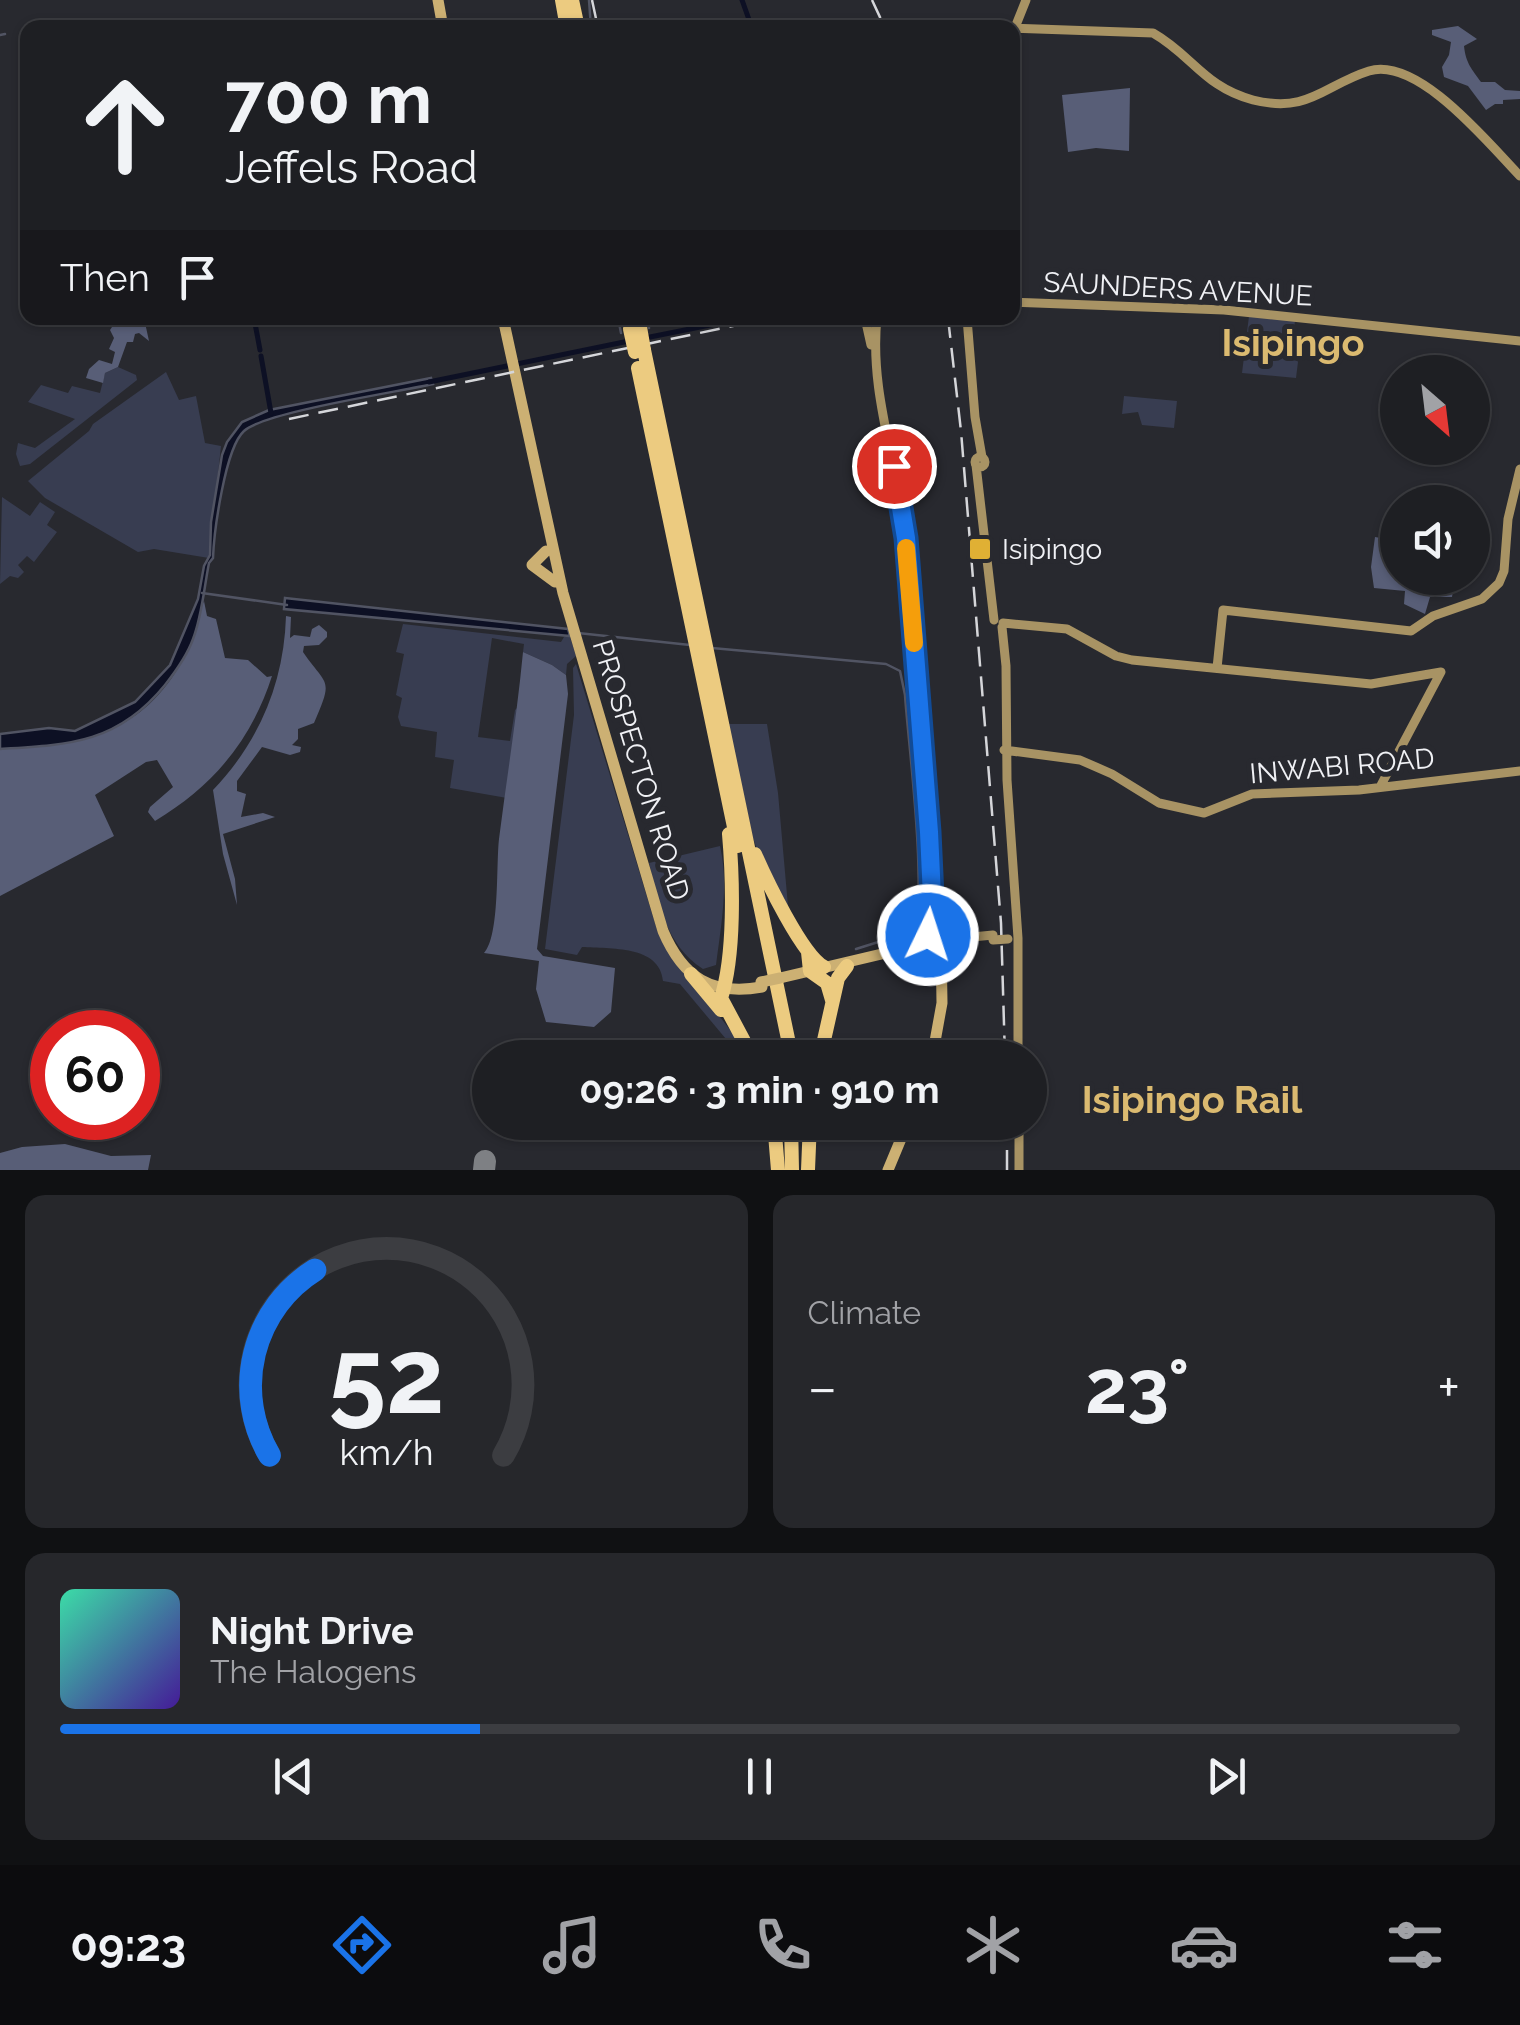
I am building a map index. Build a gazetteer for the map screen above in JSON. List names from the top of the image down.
{
  "streets": {
    "main road": ["PROSPECTON ROAD"],
    "street": ["SAUNDERS AVENUE", "INWABI ROAD"]
  },
  "districts": ["Isipingo", "Isipingo Rail"],
  "places": {
    "transit": ["Isipingo"]
  },
  "north": "bottom right",
  "page": {
    "turn": ["700 m", "Jeffels Road"],
    "then": "Then",
    "limit": "60",
    "trip": "09:26 · 3 min · 910 m",
    "tile": "Climate",
    "heat": ["−", "23°", "+"],
    "song": ["Night Drive", "The Halogens"],
    "tabs": "09:23",
    "gauge": ["52", "km/h"]
  }
}
